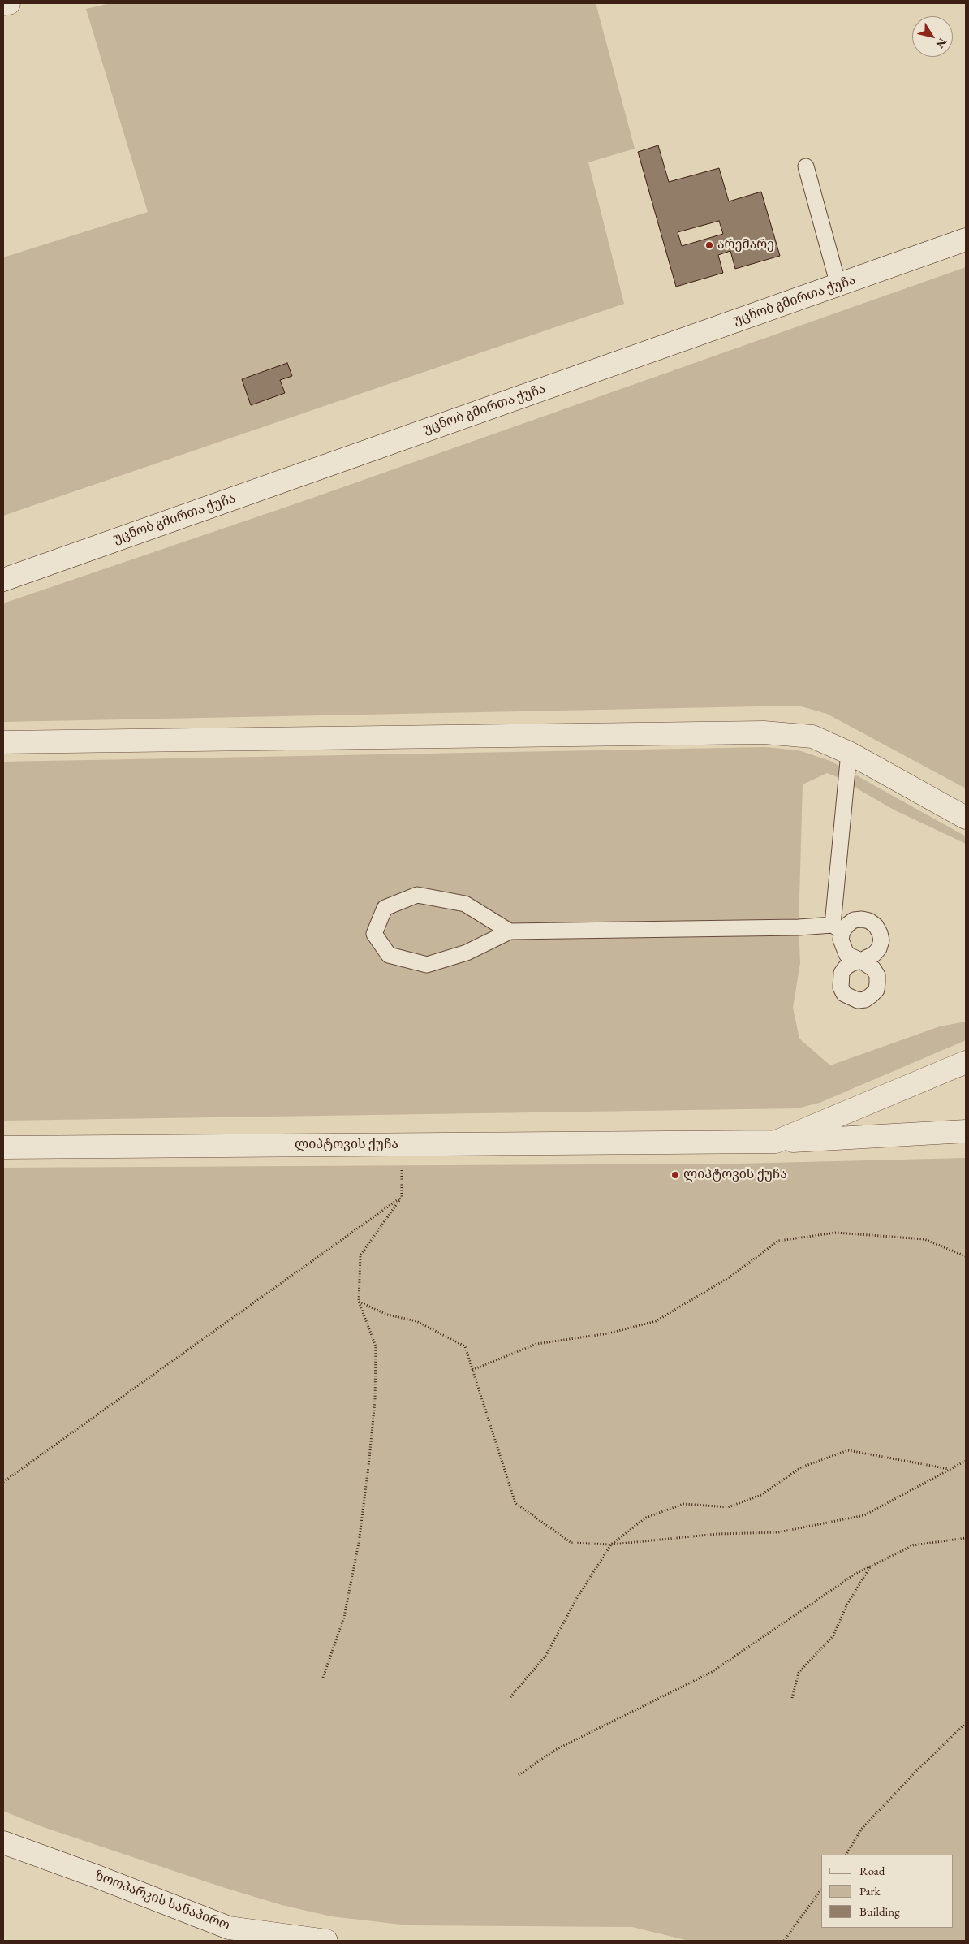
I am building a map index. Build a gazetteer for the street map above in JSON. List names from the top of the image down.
{
  "streets": {
    "street": ["უცნობ გმირთა ქუჩა", "ლიპტოვის ქუჩა", "ზოოპარკის სანაპირო"]
  },
  "places": ["არემარე", "ლიპტოვის ქუჩა"],
  "legend": ["Road", "Park", "Building"],
  "north": "bottom right"
}
